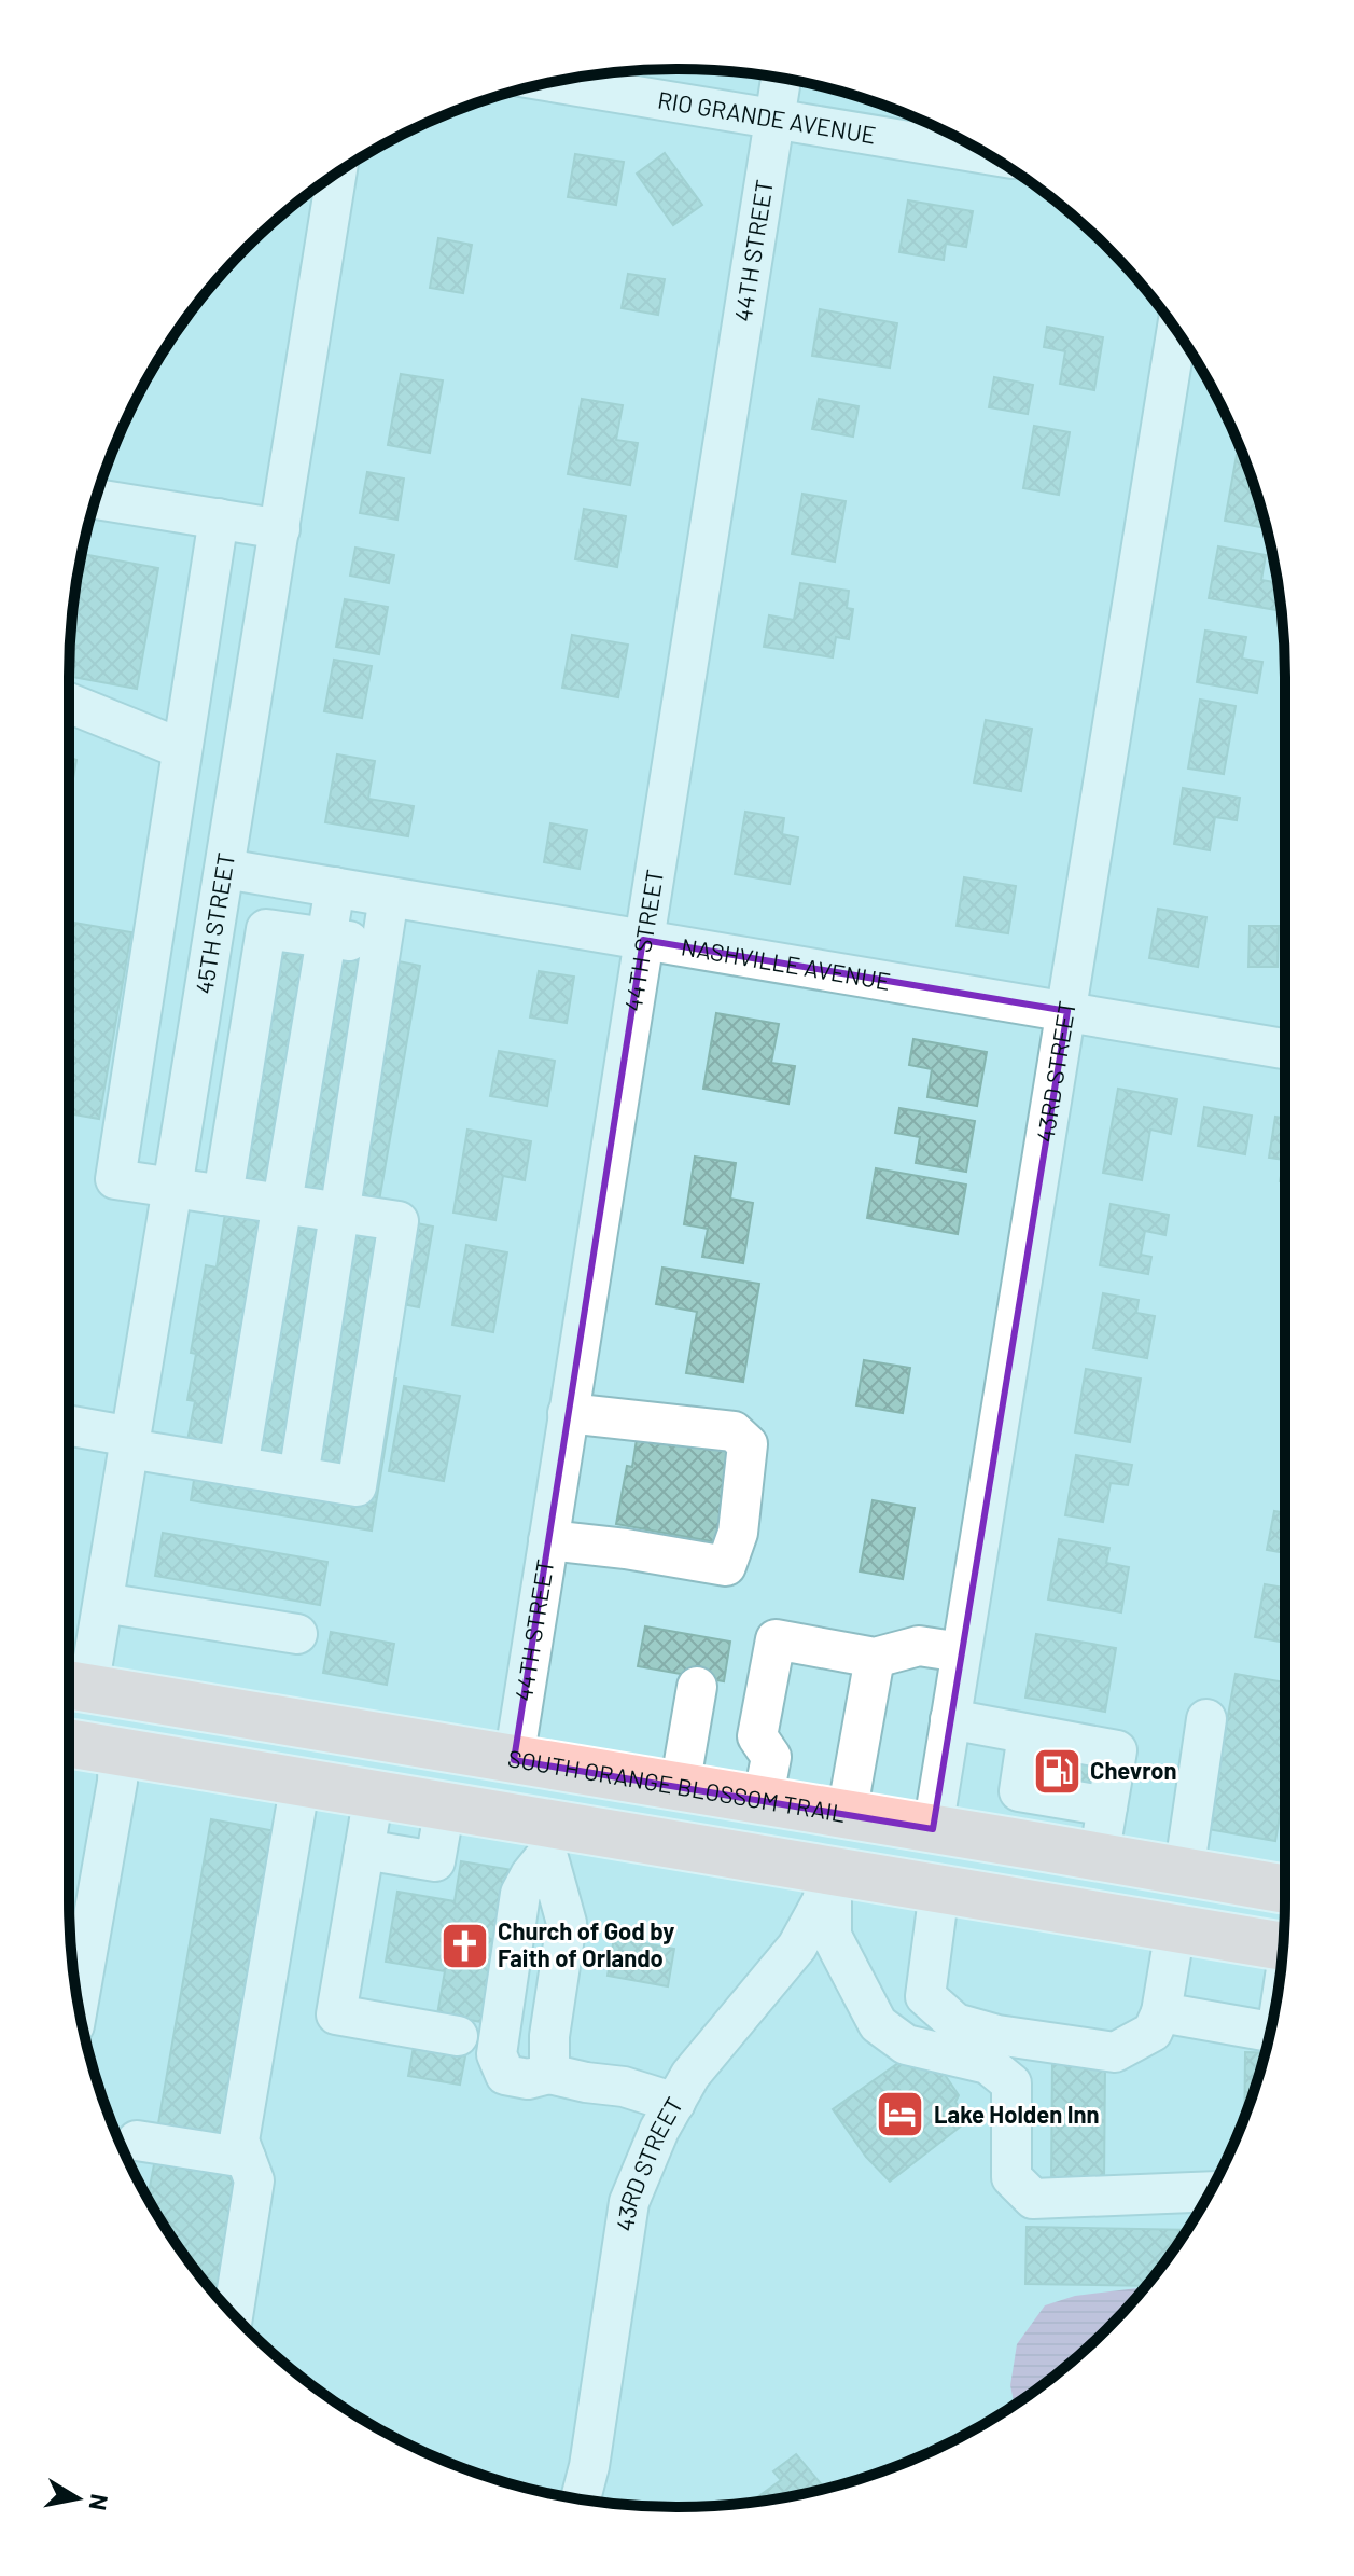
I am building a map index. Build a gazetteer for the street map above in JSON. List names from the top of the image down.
{
  "streets": {
    "main road": ["SOUTH ORANGE BLOSSOM TRAIL"],
    "street": [
      "RIO GRANDE AVENUE",
      "44TH STREET",
      "45TH STREET",
      "NASHVILLE AVENUE",
      "43RD STREET"
    ]
  },
  "crossings": [
    ["RIO GRANDE AVENUE", "44TH STREET"],
    ["44TH STREET", "NASHVILLE AVENUE"],
    ["44TH STREET", "SOUTH ORANGE BLOSSOM TRAIL"],
    ["45TH STREET", "NASHVILLE AVENUE"],
    ["NASHVILLE AVENUE", "43RD STREET"],
    ["43RD STREET", "SOUTH ORANGE BLOSSOM TRAIL"]
  ],
  "places": {
    "fuel station": ["Chevron"],
    "church": ["Church of God by Faith of Orlando"],
    "hotel": ["Lake Holden Inn"]
  },
  "north": "right"
}
